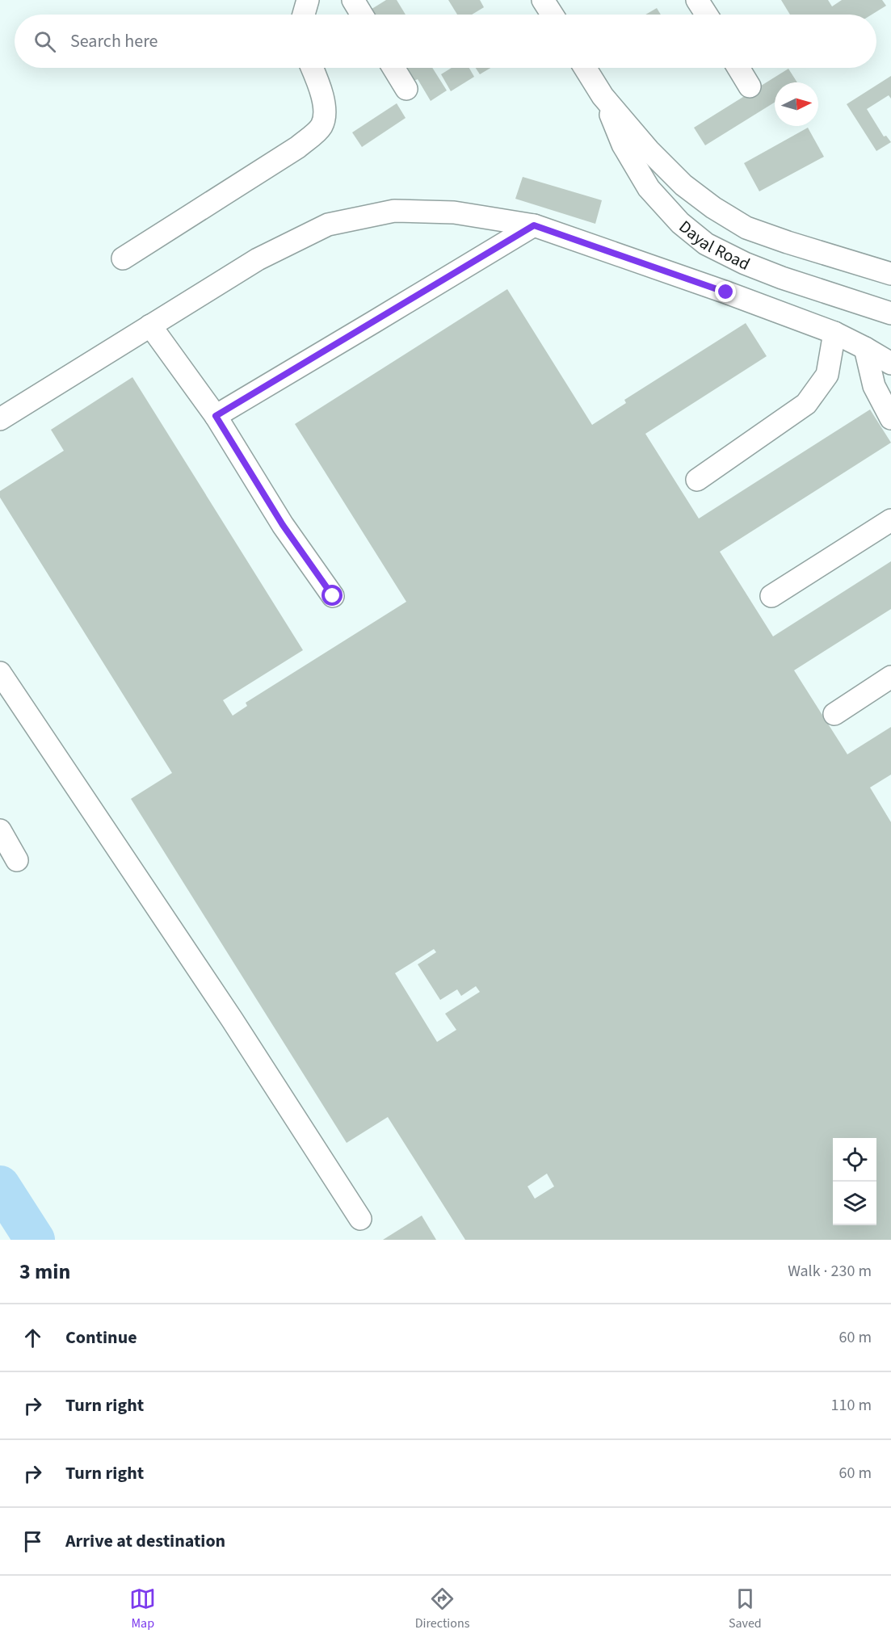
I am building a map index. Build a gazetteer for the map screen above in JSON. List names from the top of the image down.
{
  "streets": {
    "street": ["Dayal Road"]
  },
  "north": "right",
  "page": {
    "search": "Search here",
    "heading": ["3 min", "Walk · 230 m"],
    "list": [
      ["Continue", "60 m"],
      ["Turn right", "110 m"],
      ["Turn right", "60 m"],
      "Arrive at destination"
    ],
    "nav": ["Map", "Directions", "Saved"]
  }
}
